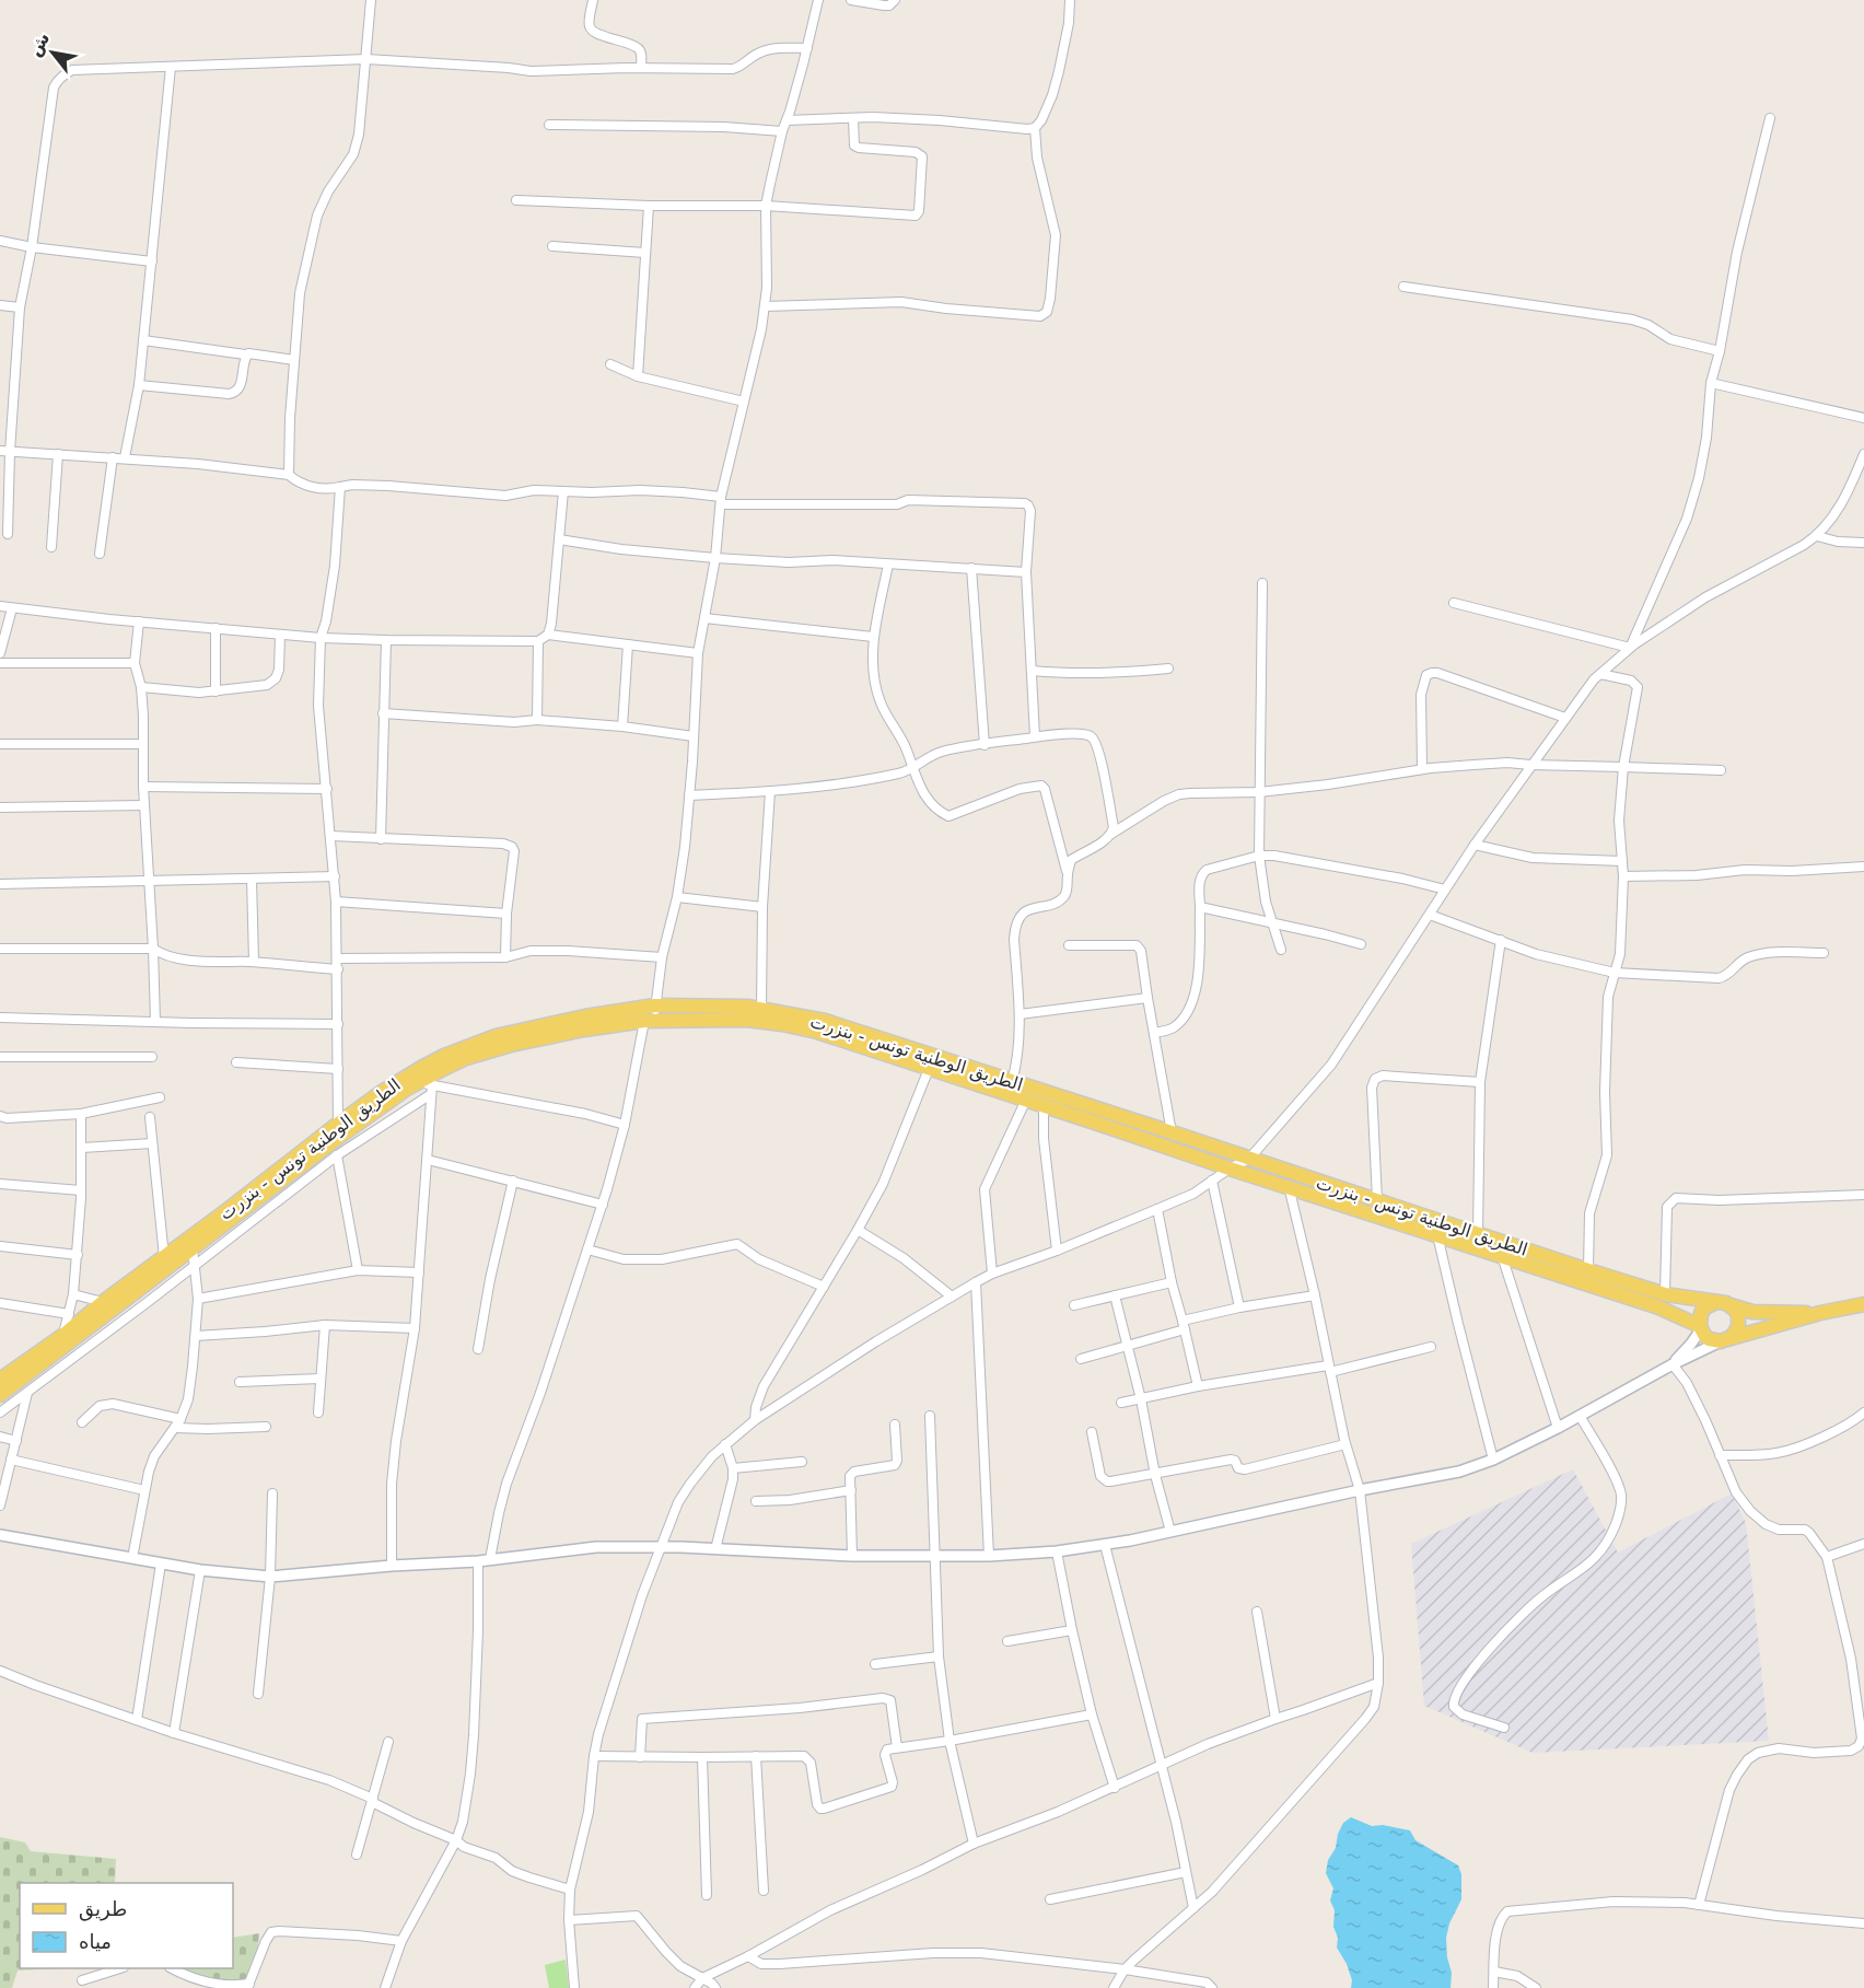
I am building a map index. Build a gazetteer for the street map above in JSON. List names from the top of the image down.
{
  "streets": {
    "main road": ["الطريق الوطنية تونس - بنزرت"]
  },
  "legend": ["طريق", "مياه"],
  "north": "top left"
}
